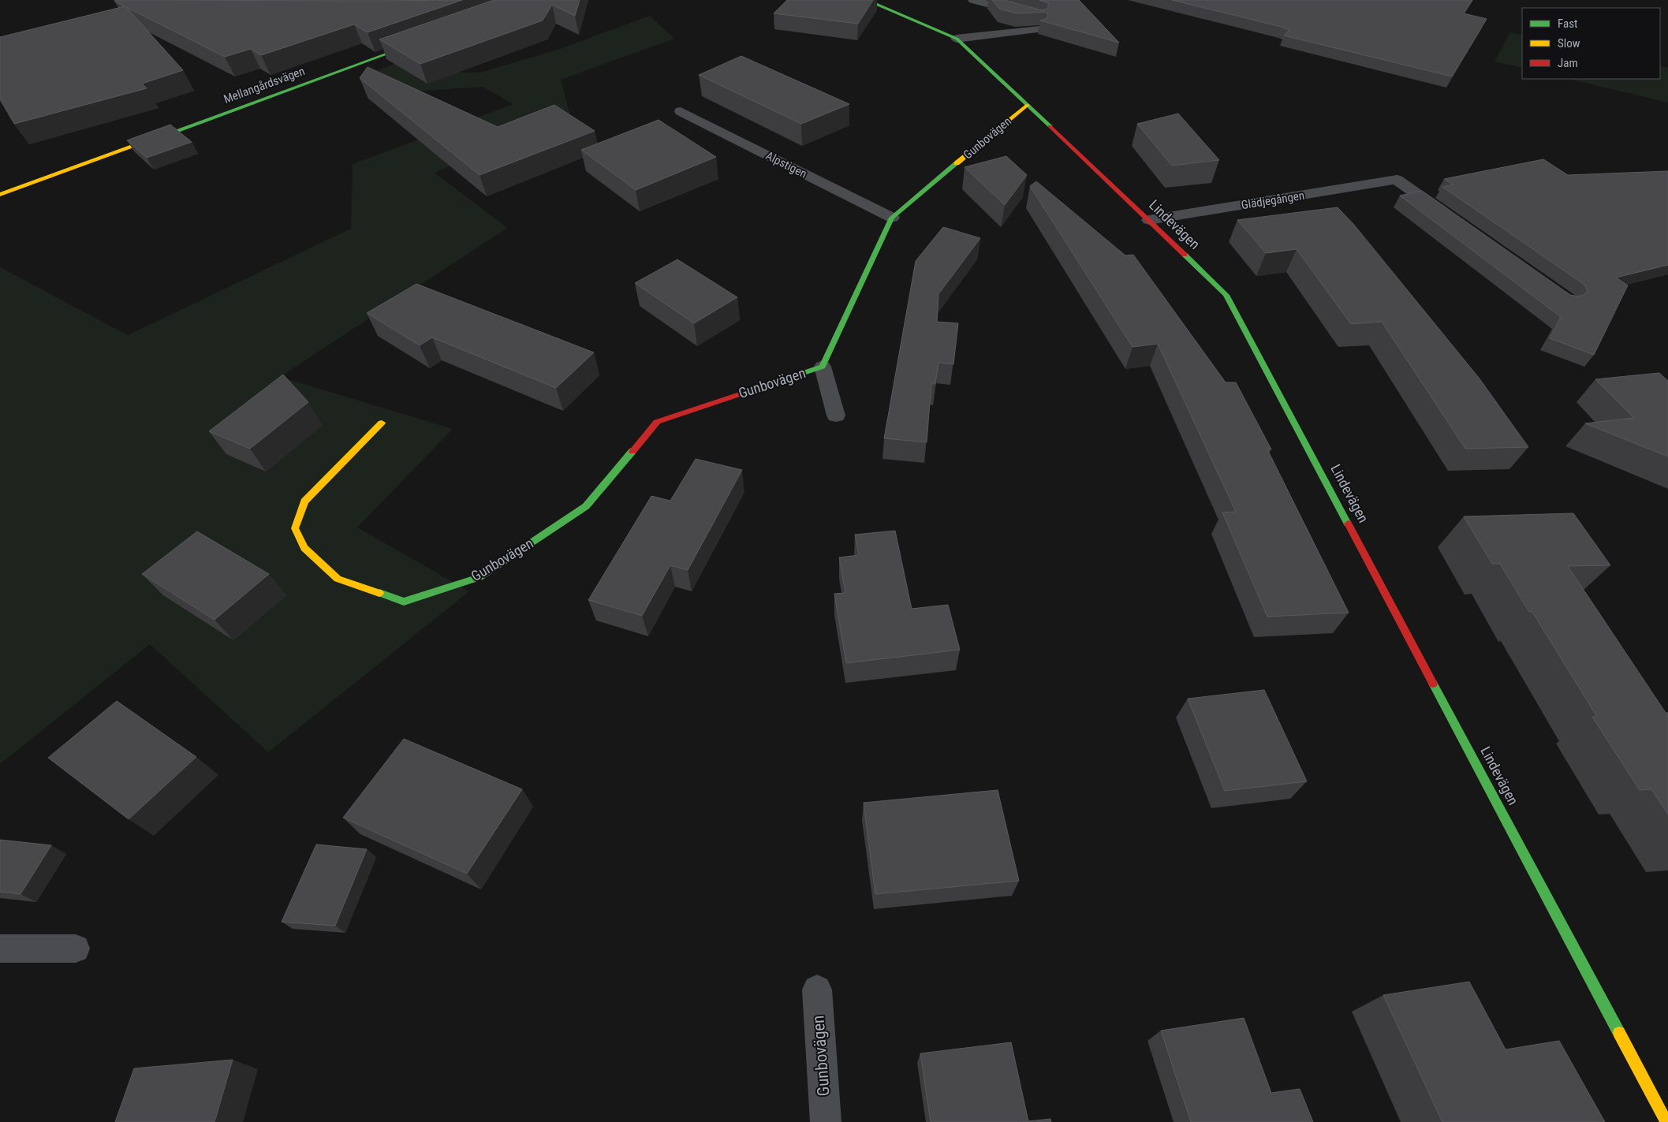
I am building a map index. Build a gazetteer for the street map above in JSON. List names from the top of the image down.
{
  "streets": {
    "street": [
      "Mellangårdsvägen",
      "Gunbovägen",
      "Alpstigen",
      "Glädjegången",
      "Lindevägen"
    ]
  },
  "crossings": [
    ["Gunbovägen", "Alpstigen"],
    ["Gunbovägen", "Lindevägen"],
    ["Glädjegången", "Lindevägen"]
  ],
  "legend": ["Fast", "Slow", "Jam"]
}
